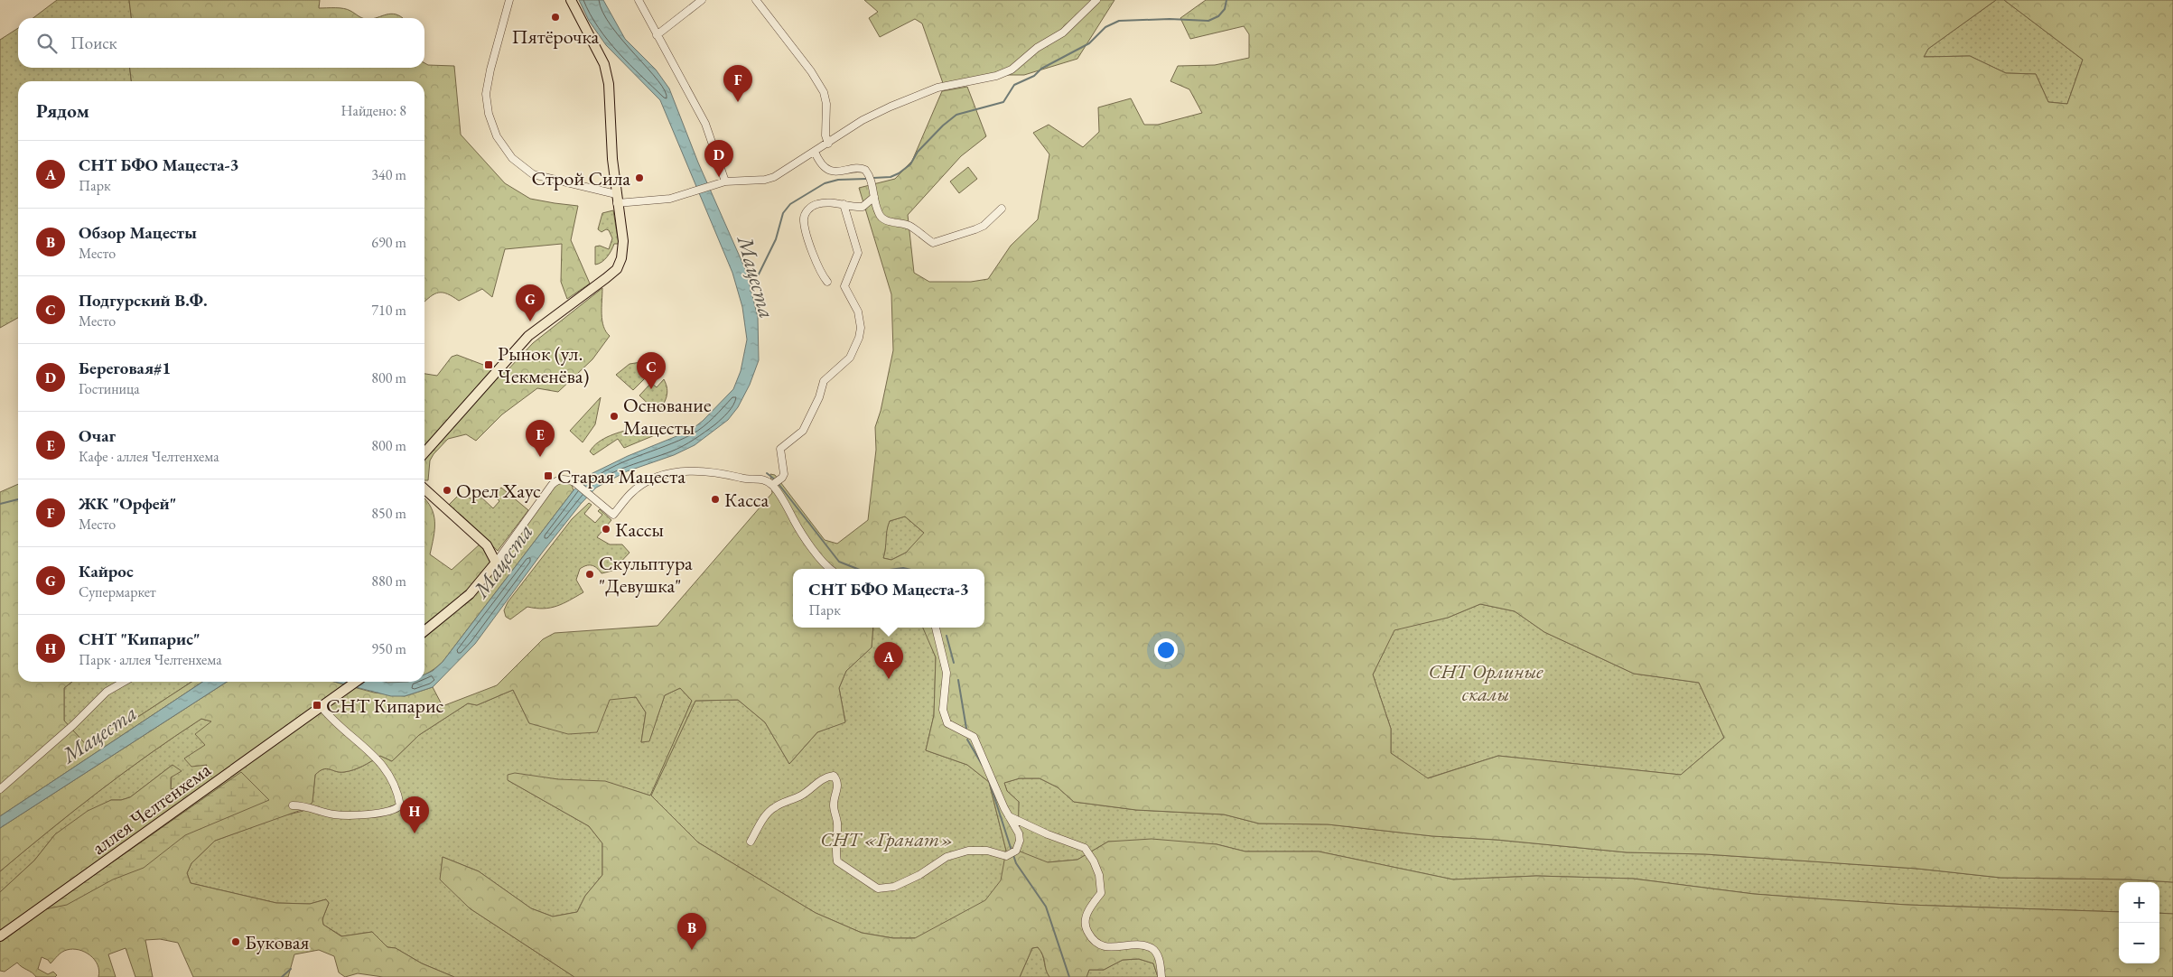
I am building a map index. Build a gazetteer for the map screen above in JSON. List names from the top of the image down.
{
  "streets": {
    "main road": ["аллея Челтенхема"]
  },
  "water": ["Мацеста"],
  "parks": ["СНТ Орлиные скалы", "СНТ «Гранат»"],
  "places": {
    "other": [
      "Пятёрочка",
      "Строй Сила",
      "Основание Мацесты",
      "Орел Хаус",
      "Касса",
      "Кассы",
      "Скульптура \"Девушка\"",
      "Буковая"
    ],
    "transit": ["Рынок (ул. Чекменёва)", "Старая Мацеста", "СНТ Кипарис"]
  },
  "page": {
    "search": "Поиск",
    "pins": [
      "F",
      "D",
      "G",
      "C",
      "E",
      "A",
      "H",
      "B"
    ],
    "heading": ["Рядом", "Найдено: 8"],
    "list": [
      {
        "mark": "A",
        "name": "СНТ БФО Мацеста-3",
        "note": "Парк",
        "value": "340 m"
      },
      {
        "mark": "B",
        "name": "Обзор Мацесты",
        "note": "Место",
        "value": "690 m"
      },
      {
        "mark": "C",
        "name": "Подгурский В.Ф.",
        "note": "Место",
        "value": "710 m"
      },
      {
        "mark": "D",
        "name": "Береговая#1",
        "note": "Гостиница",
        "value": "800 m"
      },
      {
        "mark": "E",
        "name": "Очаг",
        "note": "Кафе · аллея Челтенхема",
        "value": "800 m"
      },
      {
        "mark": "F",
        "name": "ЖК \"Орфей\"",
        "note": "Место",
        "value": "850 m"
      },
      {
        "mark": "G",
        "name": "Кайрос",
        "note": "Супермаркет",
        "value": "880 m"
      },
      {
        "mark": "H",
        "name": "СНТ \"Кипарис\"",
        "note": "Парк · аллея Челтенхема",
        "value": "950 m"
      }
    ],
    "popup": ["СНТ БФО Мацеста-3", "Парк"],
    "map_buttons": ["+", "−"]
  }
}
